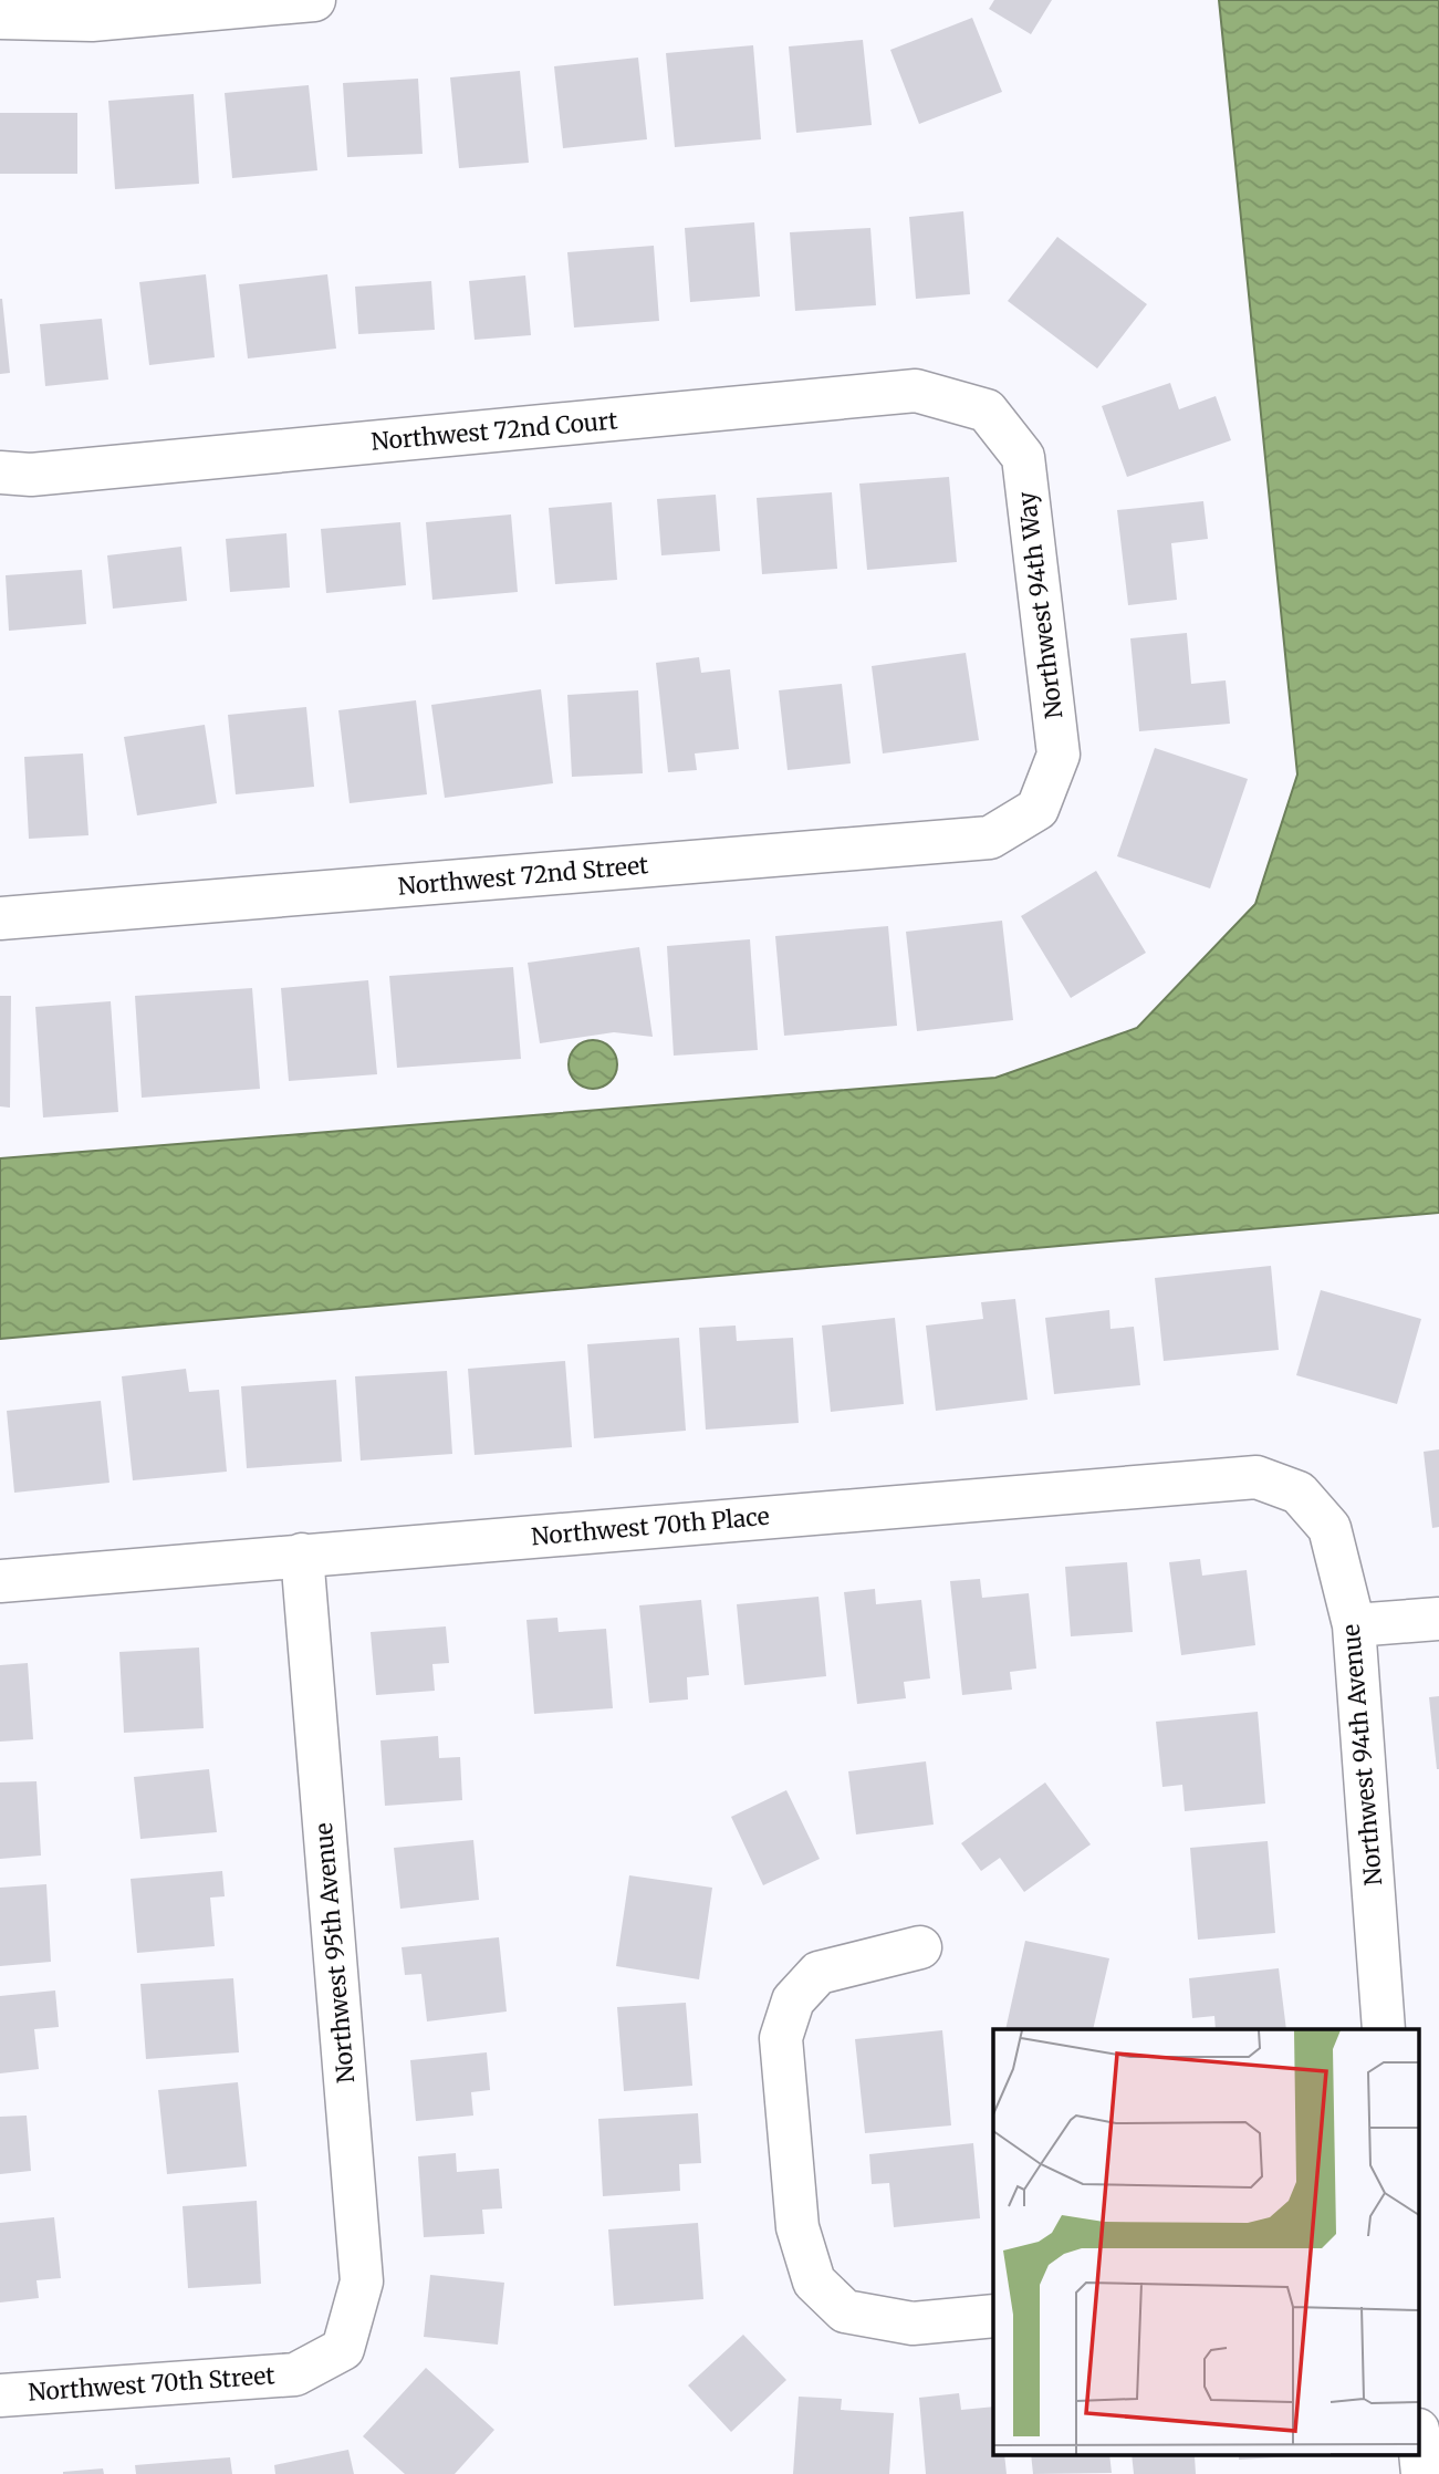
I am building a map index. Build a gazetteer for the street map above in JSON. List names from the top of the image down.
{
  "streets": {
    "street": [
      "Northwest 72nd Court",
      "Northwest 94th Way",
      "Northwest 72nd Street",
      "Northwest 70th Place",
      "Northwest 94th Avenue",
      "Northwest 95th Avenue",
      "Northwest 70th Street"
    ]
  },
  "crossings": [
    ["Northwest 72nd Court", "Northwest 94th Way"],
    ["Northwest 94th Way", "Northwest 72nd Street"],
    ["Northwest 70th Place", "Northwest 94th Avenue"],
    ["Northwest 70th Place", "Northwest 95th Avenue"],
    ["Northwest 95th Avenue", "Northwest 70th Street"]
  ]
}
